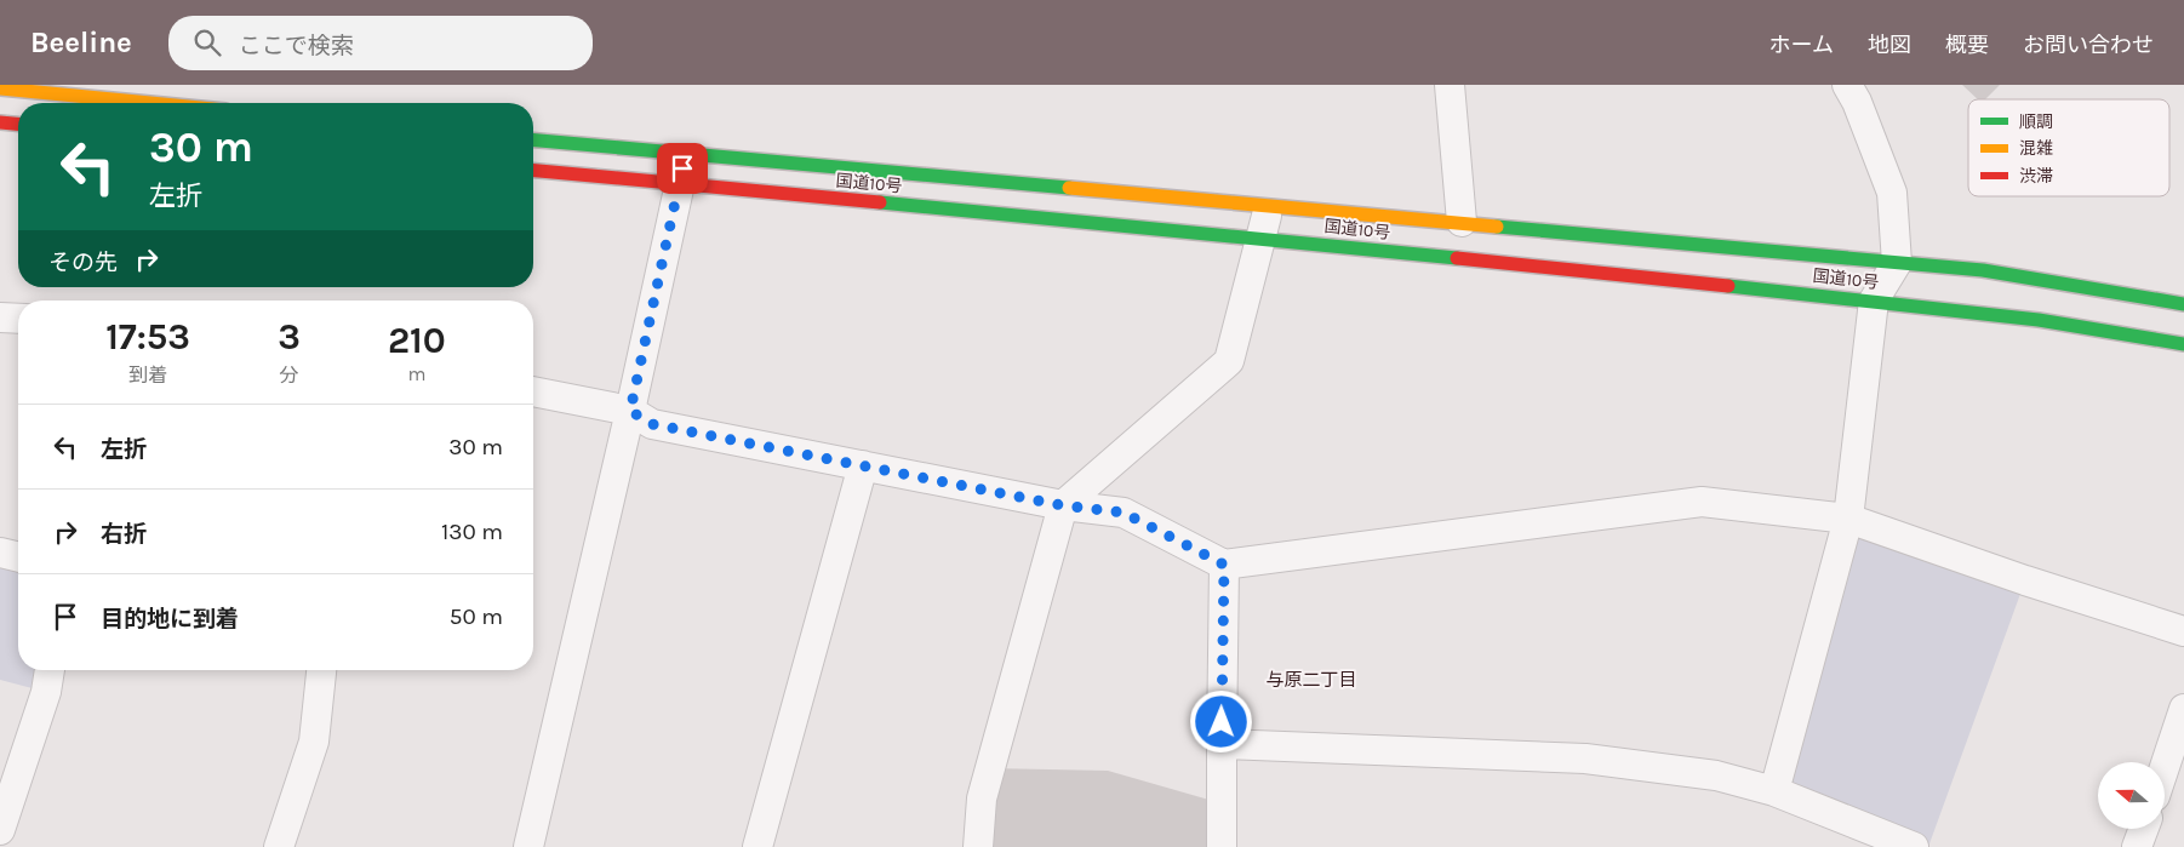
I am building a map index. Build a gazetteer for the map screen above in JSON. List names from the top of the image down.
{
  "streets": {
    "highway": ["国道10号"]
  },
  "districts": ["与原二丁目"],
  "legend": ["順調", "混雑", "渋滞"],
  "north": "left",
  "page": {
    "header": "Beeline",
    "search": "ここで検索",
    "nav": [
      "ホーム",
      "地図",
      "概要",
      "お問い合わせ"
    ],
    "turn": ["30 m", "左折"],
    "then": "その先",
    "eta": [
      "17:53",
      "到着",
      "3",
      "分",
      "210",
      "m"
    ],
    "list": [
      {
        "name": "左折",
        "value": "30 m"
      },
      {
        "name": "右折",
        "value": "130 m"
      },
      {
        "name": "目的地に到着",
        "value": "50 m"
      }
    ]
  }
}
